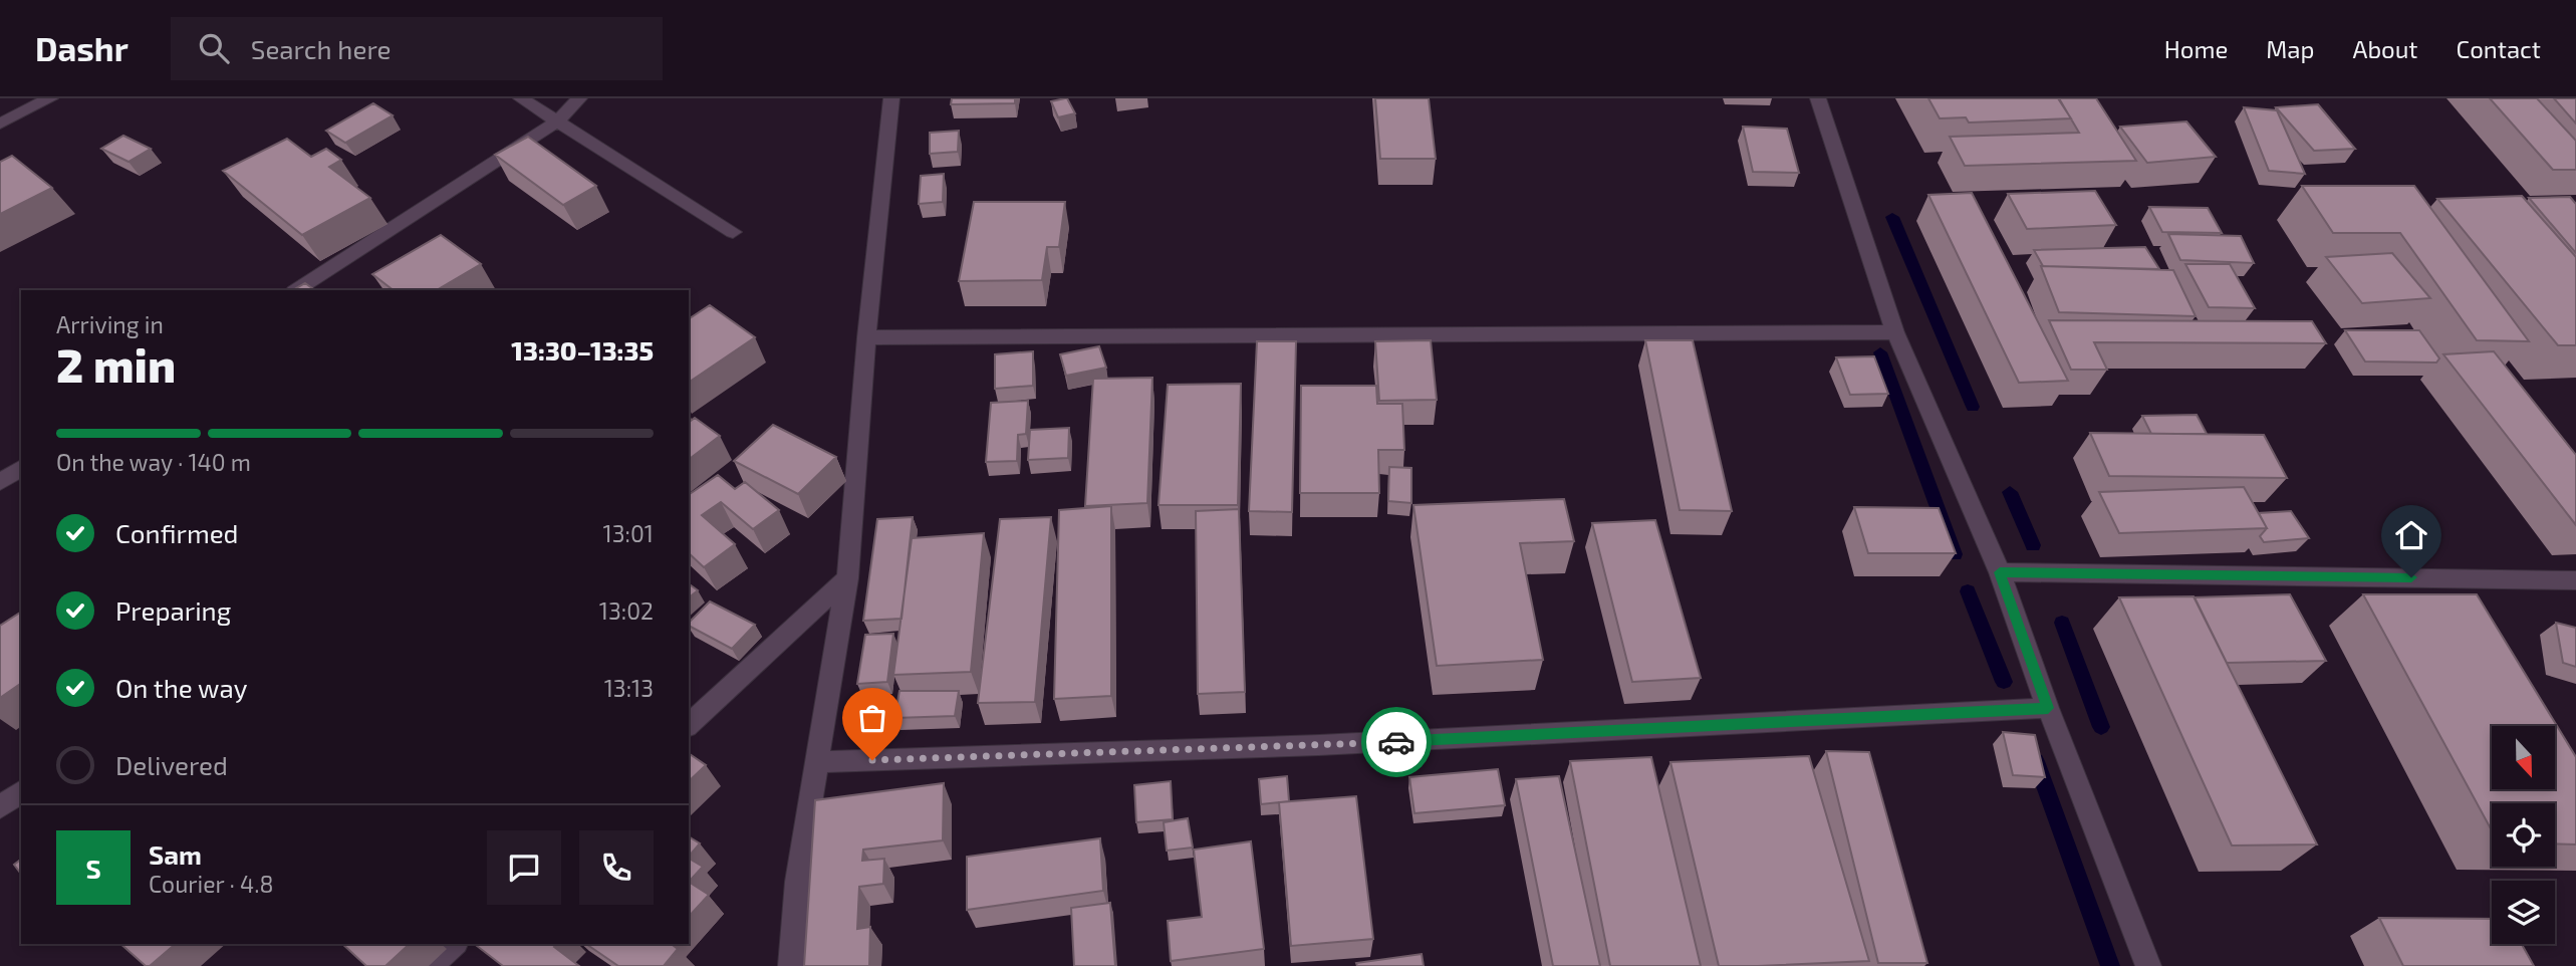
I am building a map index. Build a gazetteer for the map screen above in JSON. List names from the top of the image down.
{
  "north": "bottom",
  "page": {
    "header": "Dashr",
    "search": "Search here",
    "nav": [
      "Home",
      "Map",
      "About",
      "Contact"
    ],
    "heading": ["2 min", "Arriving in", "13:30–13:35"],
    "panel": ["Sam", "Courier · 4.8"],
    "bar": "On the way · 140 m",
    "list": [
      ["Confirmed", "13:01"],
      ["Preparing", "13:02"],
      ["On the way", "13:13"],
      "Delivered"
    ],
    "round": "S"
  }
}
